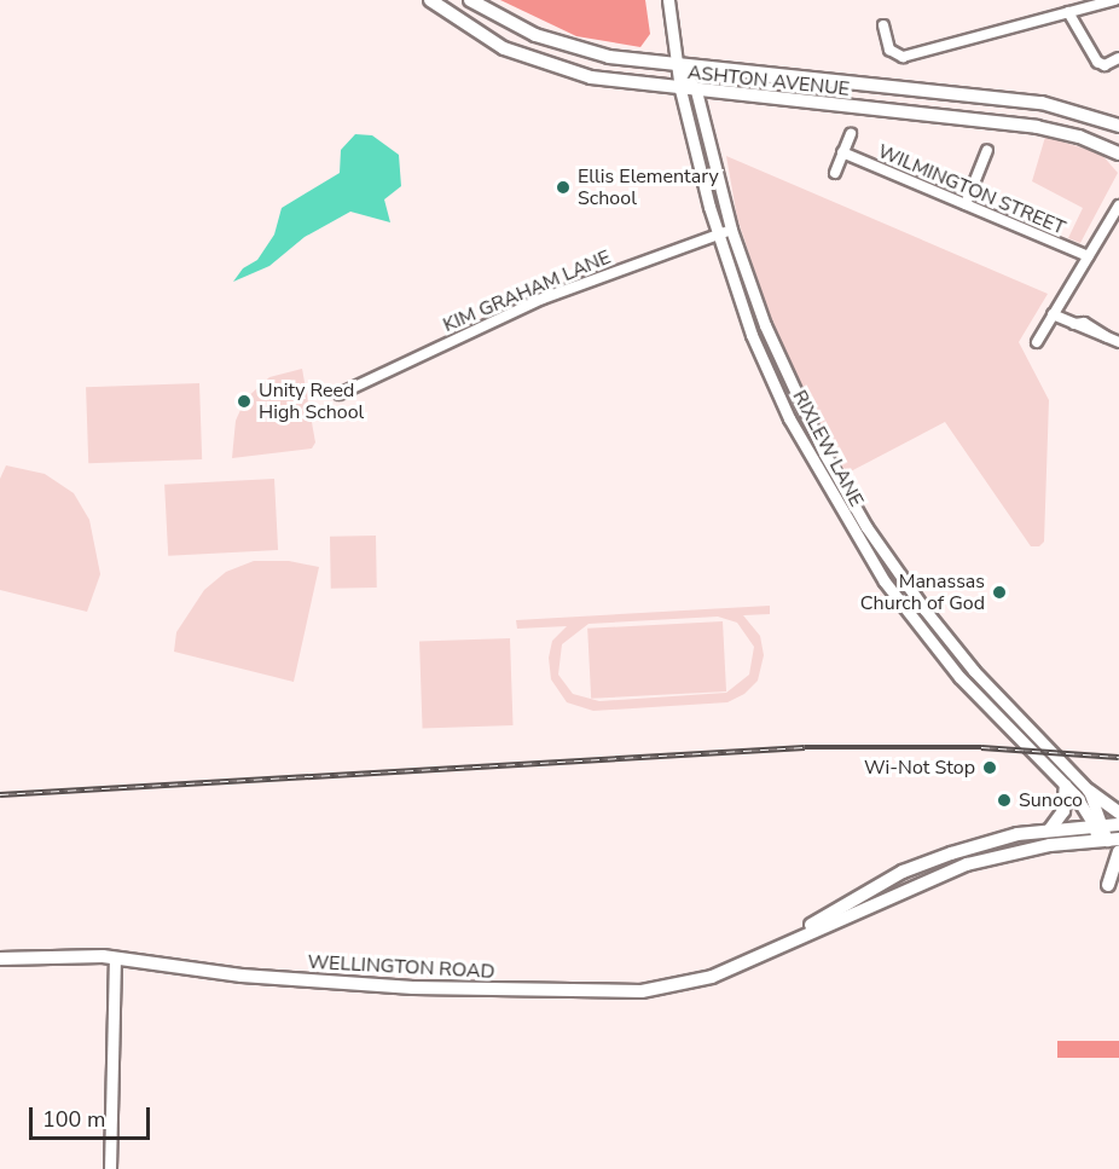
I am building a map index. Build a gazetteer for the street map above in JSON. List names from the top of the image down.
{
  "streets": {
    "main road": ["ASHTON AVENUE", "WELLINGTON ROAD"],
    "street": ["WILMINGTON STREET", "KIM GRAHAM LANE", "RIXLEW LANE"]
  },
  "crossings": [
    ["ASHTON AVENUE", "RIXLEW LANE"],
    ["KIM GRAHAM LANE", "RIXLEW LANE"],
    ["RIXLEW LANE", "WELLINGTON ROAD"]
  ],
  "places": [
    "Ellis Elementary School",
    "Unity Reed High School",
    "Manassas Church of God",
    "Wi-Not Stop",
    "Sunoco"
  ],
  "scale_bar": "100 m"
}
